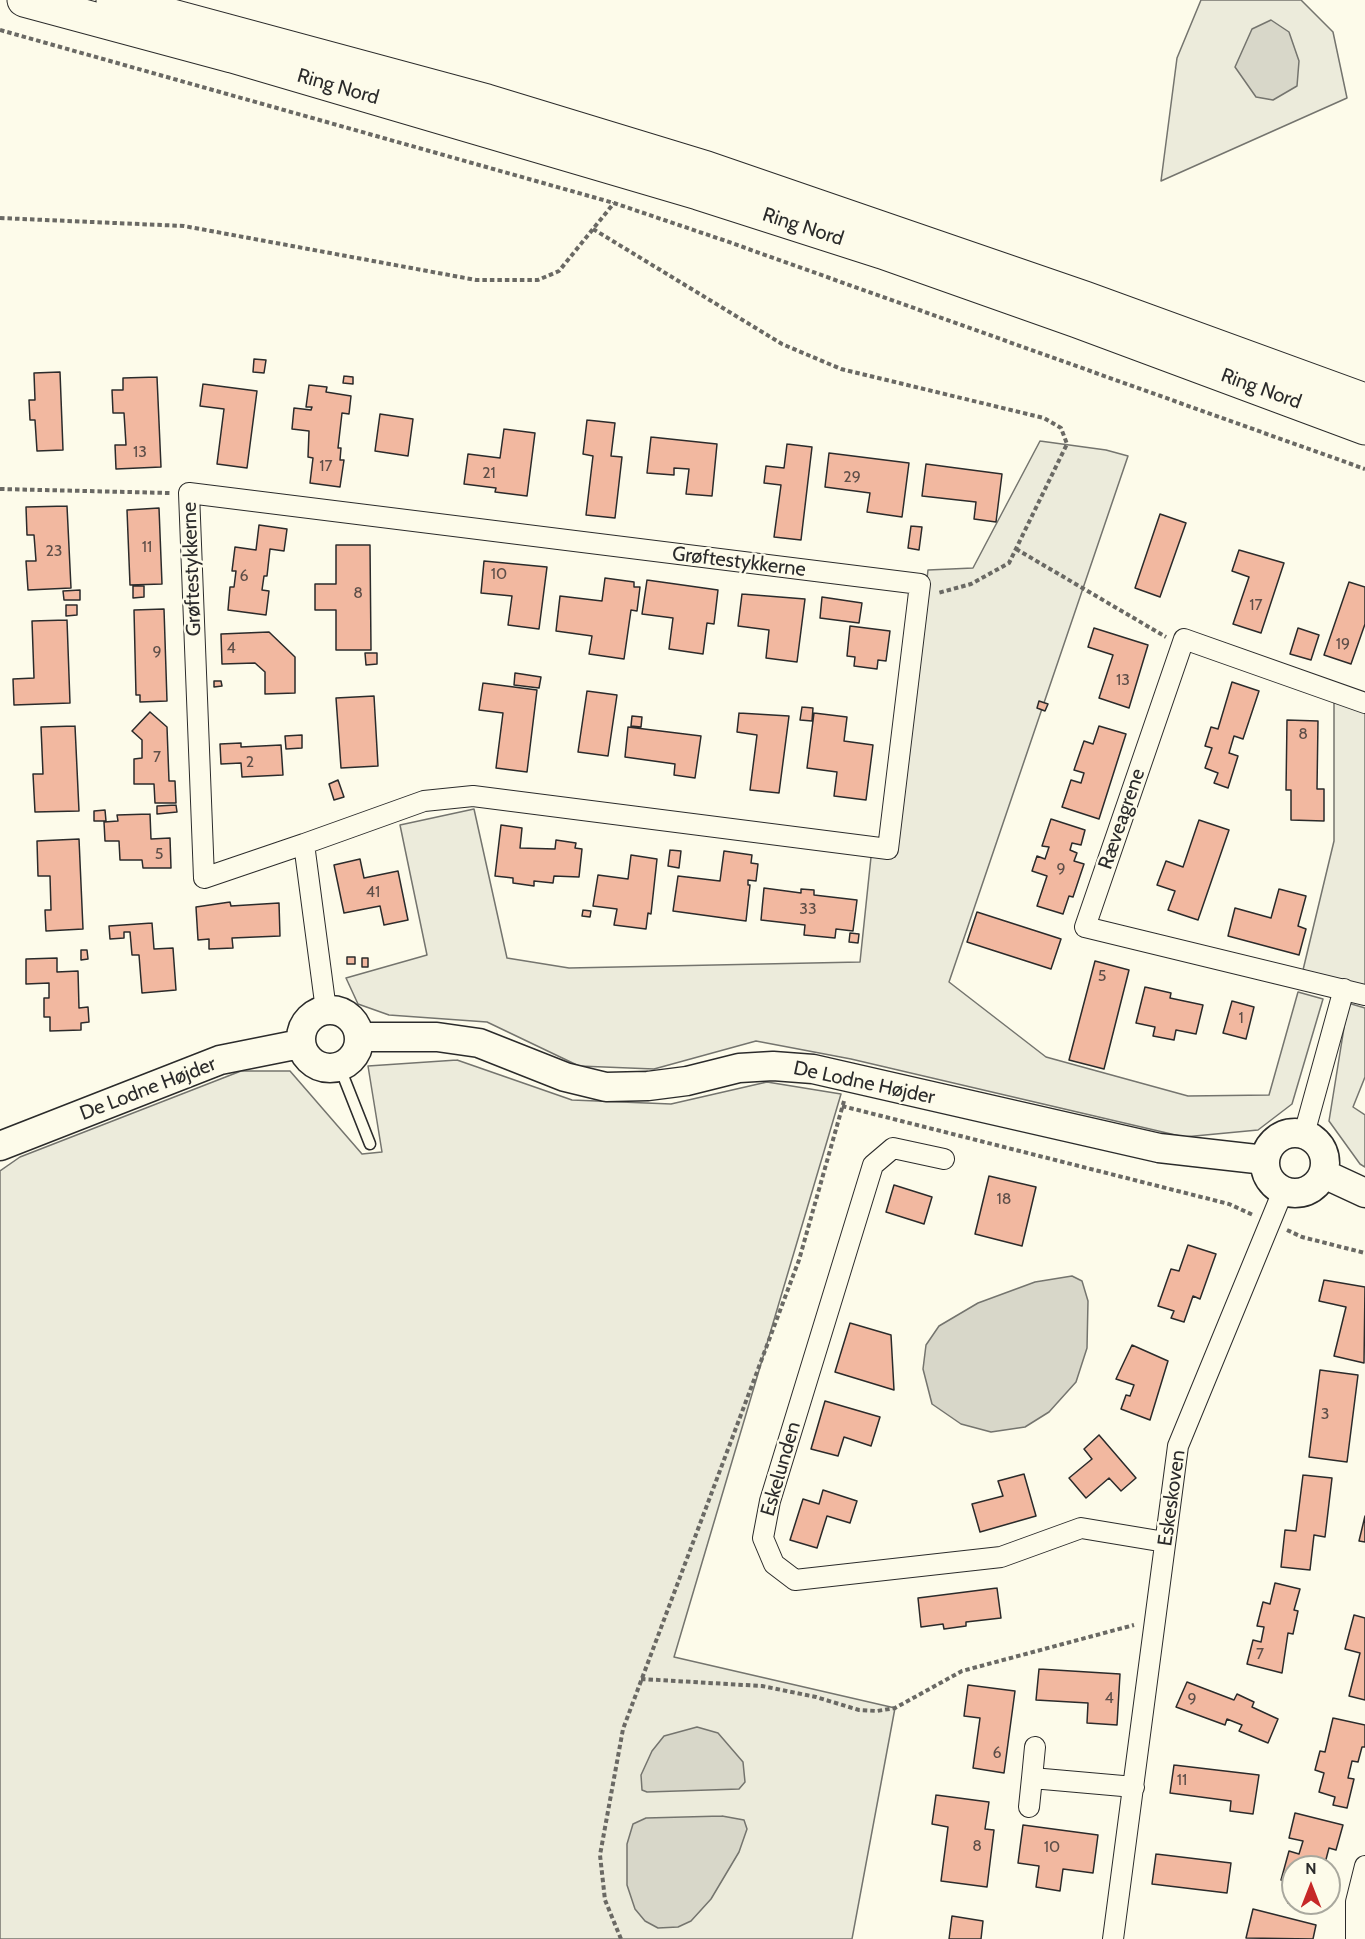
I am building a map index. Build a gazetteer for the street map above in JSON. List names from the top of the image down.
{
  "streets": {
    "highway": ["Ring Nord"],
    "street": [
      "Grøftestykkerne",
      "Ræveagrene",
      "De Lodne Højder",
      "Eskelunden",
      "Eskeskoven"
    ]
  },
  "crossings": [
    ["De Lodne Højder", "Eskeskoven"],
    ["Eskelunden", "Eskeskoven"]
  ],
  "house_numbers": [
    "13",
    "17",
    "21",
    "29",
    "11",
    "23",
    "10",
    "6",
    "8",
    "17",
    "19",
    "4",
    "9",
    "13",
    "8",
    "7",
    "2",
    "5",
    "9",
    "41",
    "33",
    "5",
    "1",
    "18",
    "3",
    "7",
    "4",
    "9",
    "6",
    "11",
    "8",
    "10"
  ],
  "north": "top"
}
